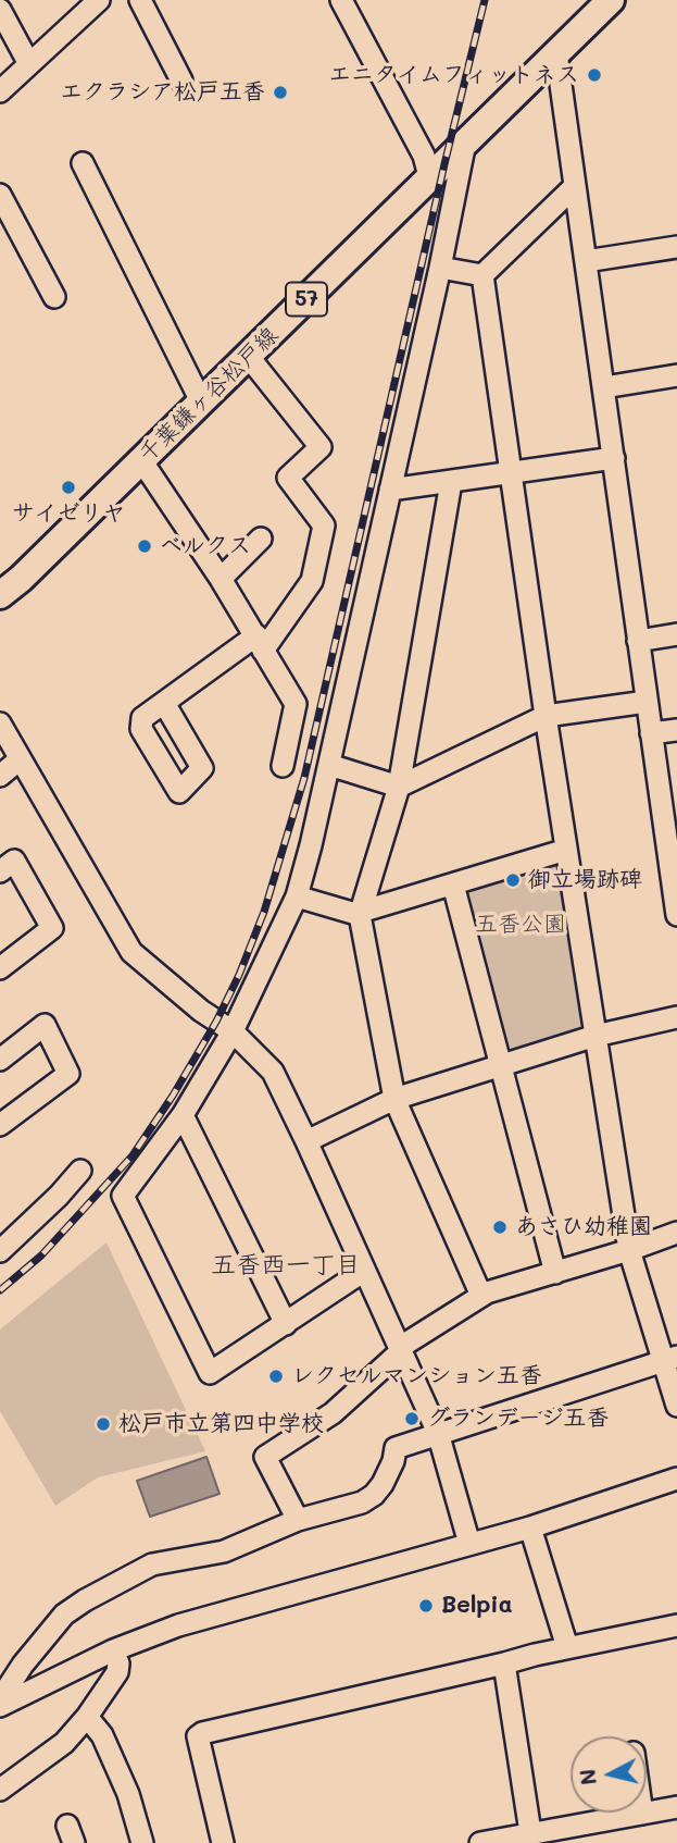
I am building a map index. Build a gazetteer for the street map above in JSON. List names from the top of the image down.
{
  "streets": {
    "main road": ["57", "千葉鎌ヶ谷松戸線"]
  },
  "districts": ["五香西一丁目"],
  "parks": ["五香公園"],
  "places": [
    "エニタイムフィットネス",
    "エクラシア松戸五香",
    "サイゼリヤ",
    "ベルクス",
    "御立場跡碑",
    "あさひ幼稚園",
    "レクセルマンション五香",
    "グランデージ五香",
    "松戸市立第四中学校",
    "Belpia"
  ],
  "north": "left"
}
